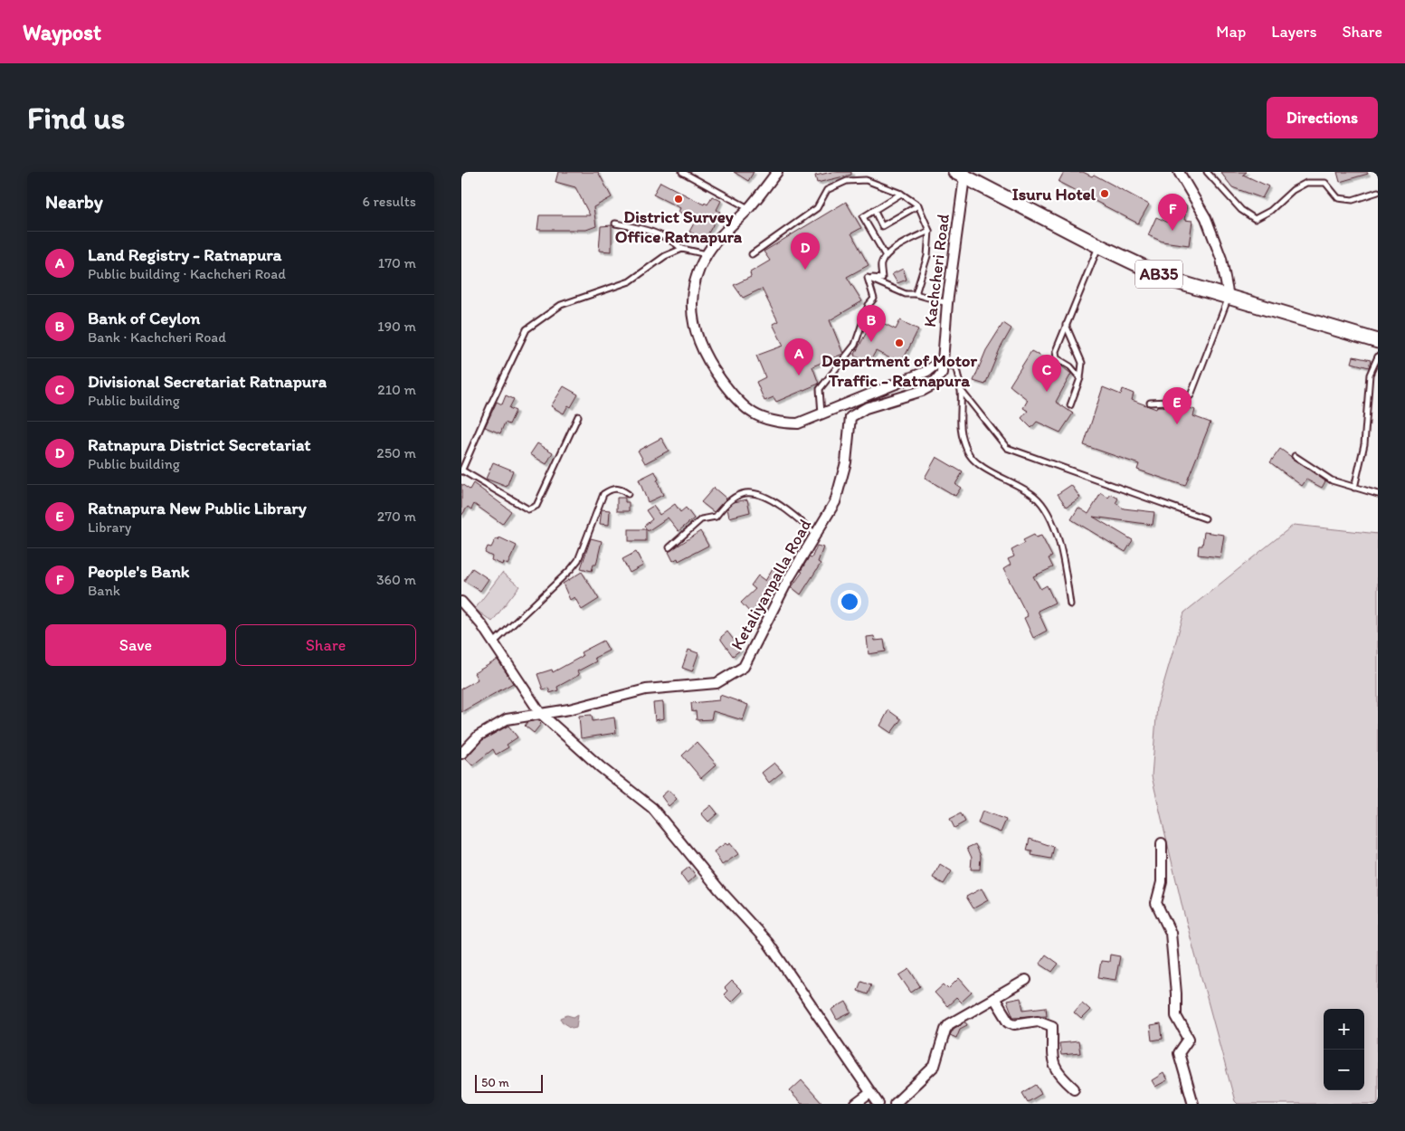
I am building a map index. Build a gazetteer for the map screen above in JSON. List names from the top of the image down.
{
  "streets": {
    "main road": ["AB35"],
    "street": ["Kachcheri Road", "Ketaliyanpalla Road"]
  },
  "crossings": [
    ["Kachcheri Road", "AB35"],
    ["Kachcheri Road", "Ketaliyanpalla Road"]
  ],
  "places": ["Isuru Hotel", "District Survey Office Ratnapura", "Department of Motor Traffic - Ratnapura"],
  "scale_bar": "50 m",
  "page": {
    "header": "Waypost",
    "nav": ["Map", "Layers", "Share"],
    "buttons": [
      "Directions",
      ["Save", "Share"]
    ],
    "title": "Find us",
    "heading": ["Nearby", "6 results"],
    "pins": [
      "F",
      "D",
      "B",
      "A",
      "C",
      "E"
    ],
    "list": [
      {
        "mark": "A",
        "name": "Land Registry - Ratnapura",
        "note": "Public building · Kachcheri Road",
        "value": "170 m"
      },
      {
        "mark": "B",
        "name": "Bank of Ceylon",
        "note": "Bank · Kachcheri Road",
        "value": "190 m"
      },
      {
        "mark": "C",
        "name": "Divisional Secretariat Ratnapura",
        "note": "Public building",
        "value": "210 m"
      },
      {
        "mark": "D",
        "name": "Ratnapura District Secretariat",
        "note": "Public building",
        "value": "250 m"
      },
      {
        "mark": "E",
        "name": "Ratnapura New Public Library",
        "note": "Library",
        "value": "270 m"
      },
      {
        "mark": "F",
        "name": "People's Bank",
        "note": "Bank",
        "value": "360 m"
      }
    ],
    "map_buttons": ["+", "−"],
    "scale": "50 m"
  }
}
